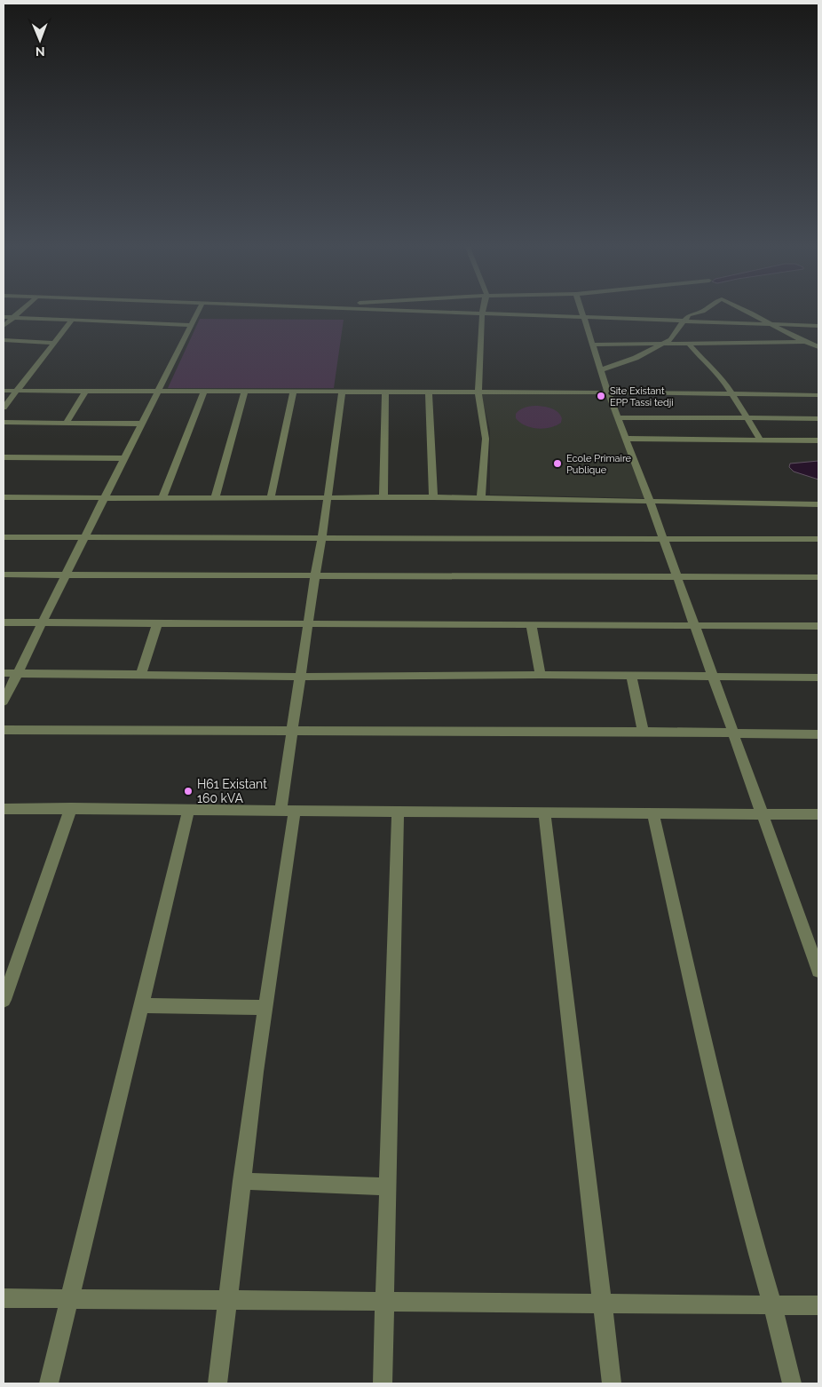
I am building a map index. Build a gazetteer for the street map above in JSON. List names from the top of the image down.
{
  "places": ["Site Existant EPP Tassi tedji", "Ecole Primaire Publique", "H61 Existant 160 kVA"],
  "north": "bottom"
}
